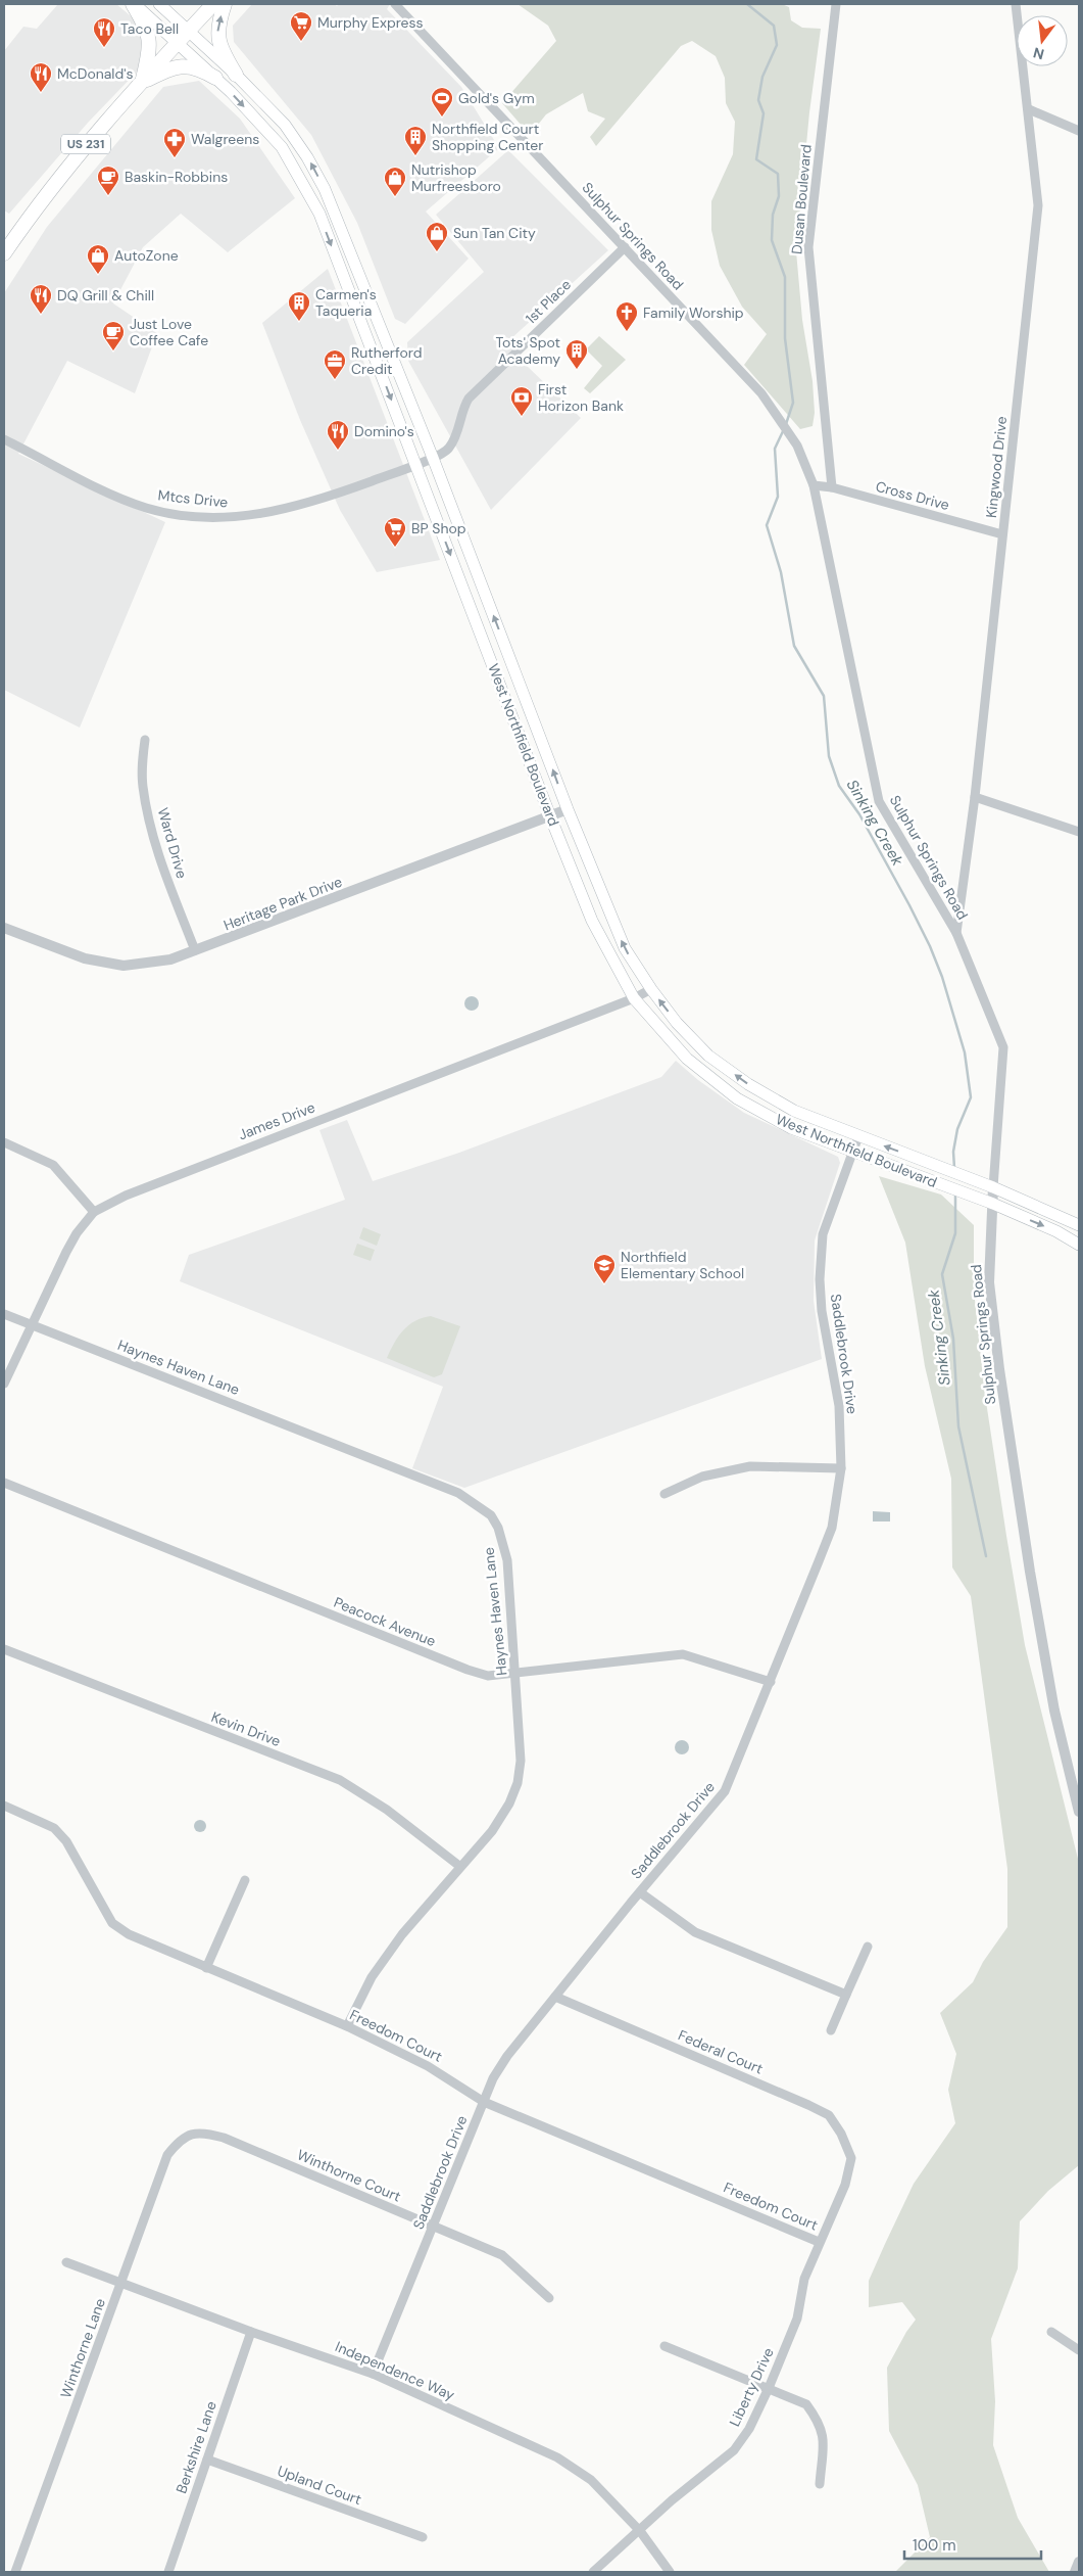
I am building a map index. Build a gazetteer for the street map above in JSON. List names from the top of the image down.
{
  "streets": {
    "main road": ["US 231", "West Northfield Boulevard"],
    "street": [
      "Dusan Boulevard",
      "Sulphur Springs Road",
      "1st Place",
      "Kingwood Drive",
      "Cross Drive",
      "Mtcs Drive",
      "Ward Drive",
      "Heritage Park Drive",
      "James Drive",
      "Saddlebrook Drive",
      "Haynes Haven Lane",
      "Peacock Avenue",
      "Kevin Drive",
      "Freedom Court",
      "Federal Court",
      "Winthorne Court",
      "Winthorne Lane",
      "Independence Way",
      "Liberty Drive",
      "Berkshire Lane",
      "Upland Court"
    ]
  },
  "crossings": [
    ["US 231", "West Northfield Boulevard"],
    ["Dusan Boulevard", "Cross Drive"],
    ["Sulphur Springs Road", "1st Place"],
    ["Sulphur Springs Road", "Kingwood Drive"],
    ["Sulphur Springs Road", "Cross Drive"],
    ["Sulphur Springs Road", "West Northfield Boulevard"],
    ["1st Place", "Mtcs Drive"],
    ["1st Place", "West Northfield Boulevard"],
    ["Kingwood Drive", "Cross Drive"],
    ["Mtcs Drive", "West Northfield Boulevard"],
    ["West Northfield Boulevard", "Heritage Park Drive"],
    ["West Northfield Boulevard", "James Drive"],
    ["West Northfield Boulevard", "Saddlebrook Drive"],
    ["Ward Drive", "Heritage Park Drive"],
    ["James Drive", "Haynes Haven Lane"],
    ["Saddlebrook Drive", "Peacock Avenue"],
    ["Saddlebrook Drive", "Freedom Court"],
    ["Saddlebrook Drive", "Federal Court"],
    ["Saddlebrook Drive", "Winthorne Court"],
    ["Saddlebrook Drive", "Independence Way"],
    ["Haynes Haven Lane", "Peacock Avenue"],
    ["Haynes Haven Lane", "Kevin Drive"],
    ["Haynes Haven Lane", "Freedom Court"],
    ["Freedom Court", "Liberty Drive"],
    ["Federal Court", "Liberty Drive"],
    ["Winthorne Court", "Winthorne Lane"],
    ["Winthorne Lane", "Independence Way"],
    ["Independence Way", "Liberty Drive"],
    ["Independence Way", "Berkshire Lane"],
    ["Berkshire Lane", "Upland Court"]
  ],
  "water": ["Sinking Creek"],
  "places": {
    "supermarket": ["Murphy Express", "BP Shop"],
    "restaurant": [
      "Taco Bell",
      "McDonald's",
      "DQ Grill & Chill",
      "Domino's"
    ],
    "sports": ["Gold's Gym"],
    "building": ["Northfield Court Shopping Center", "Carmen's Taqueria", "Tots' Spot Academy"],
    "pharmacy": ["Walgreens"],
    "cafe": ["Baskin-Robbins", "Just Love Coffee Cafe"],
    "shop": ["Nutrishop Murfreesboro", "Sun Tan City", "AutoZone"],
    "church": ["Family Worship"],
    "office": ["Rutherford Credit"],
    "bank": ["First Horizon Bank"],
    "school or university": ["Northfield Elementary School"]
  },
  "scale_bar": "100 m",
  "north": "bottom"
}
